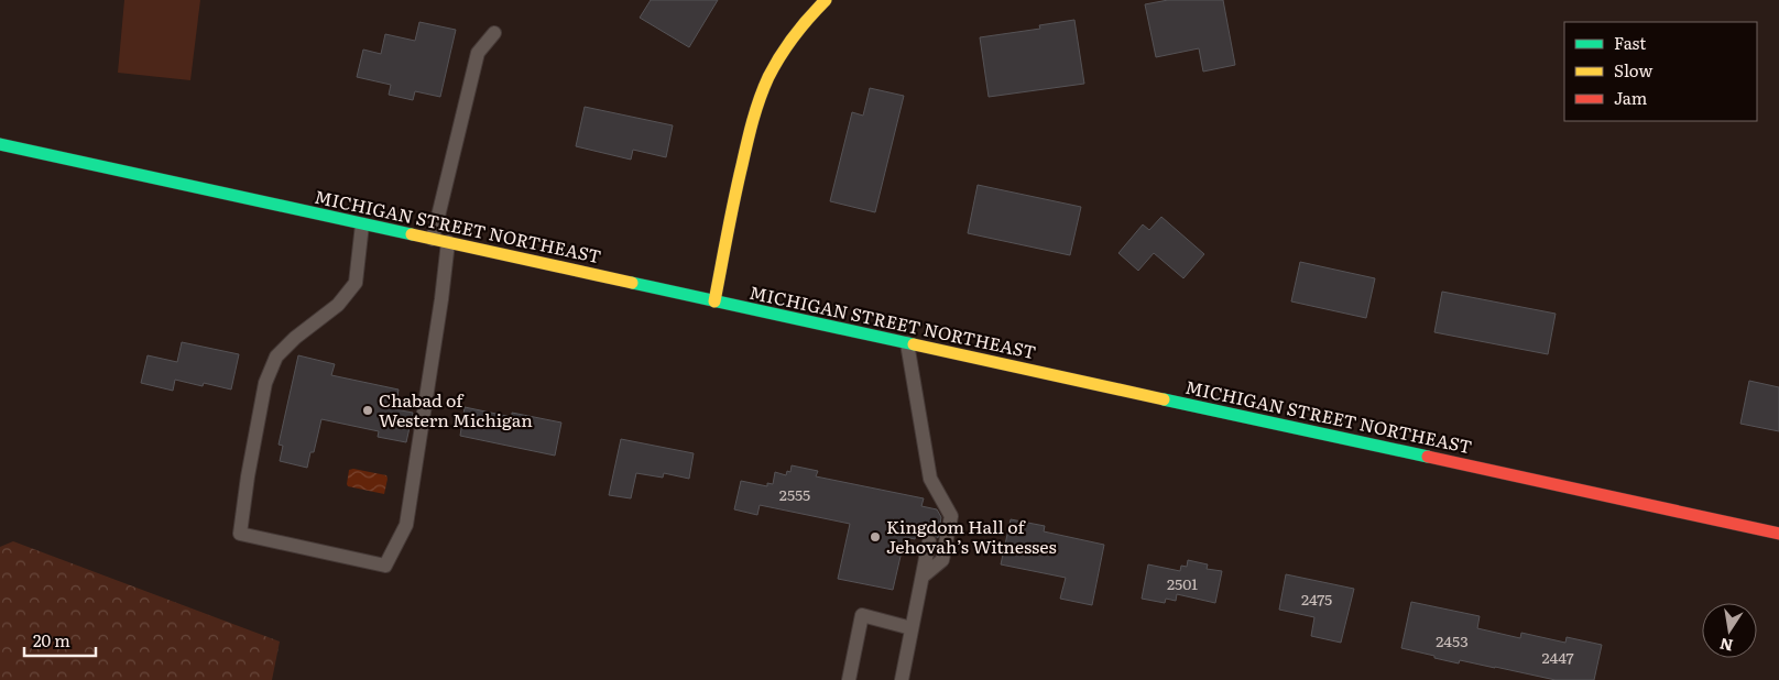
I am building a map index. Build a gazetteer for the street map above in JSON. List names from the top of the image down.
{
  "streets": {
    "main road": ["MICHIGAN STREET NORTHEAST"]
  },
  "places": ["Chabad of Western Michigan", "Kingdom Hall of Jehovah’s Witnesses"],
  "house_numbers": [
    "2555",
    "2501",
    "2475",
    "2453",
    "2447"
  ],
  "legend": ["Fast", "Slow", "Jam"],
  "scale_bar": "20 m",
  "north": "bottom"
}
